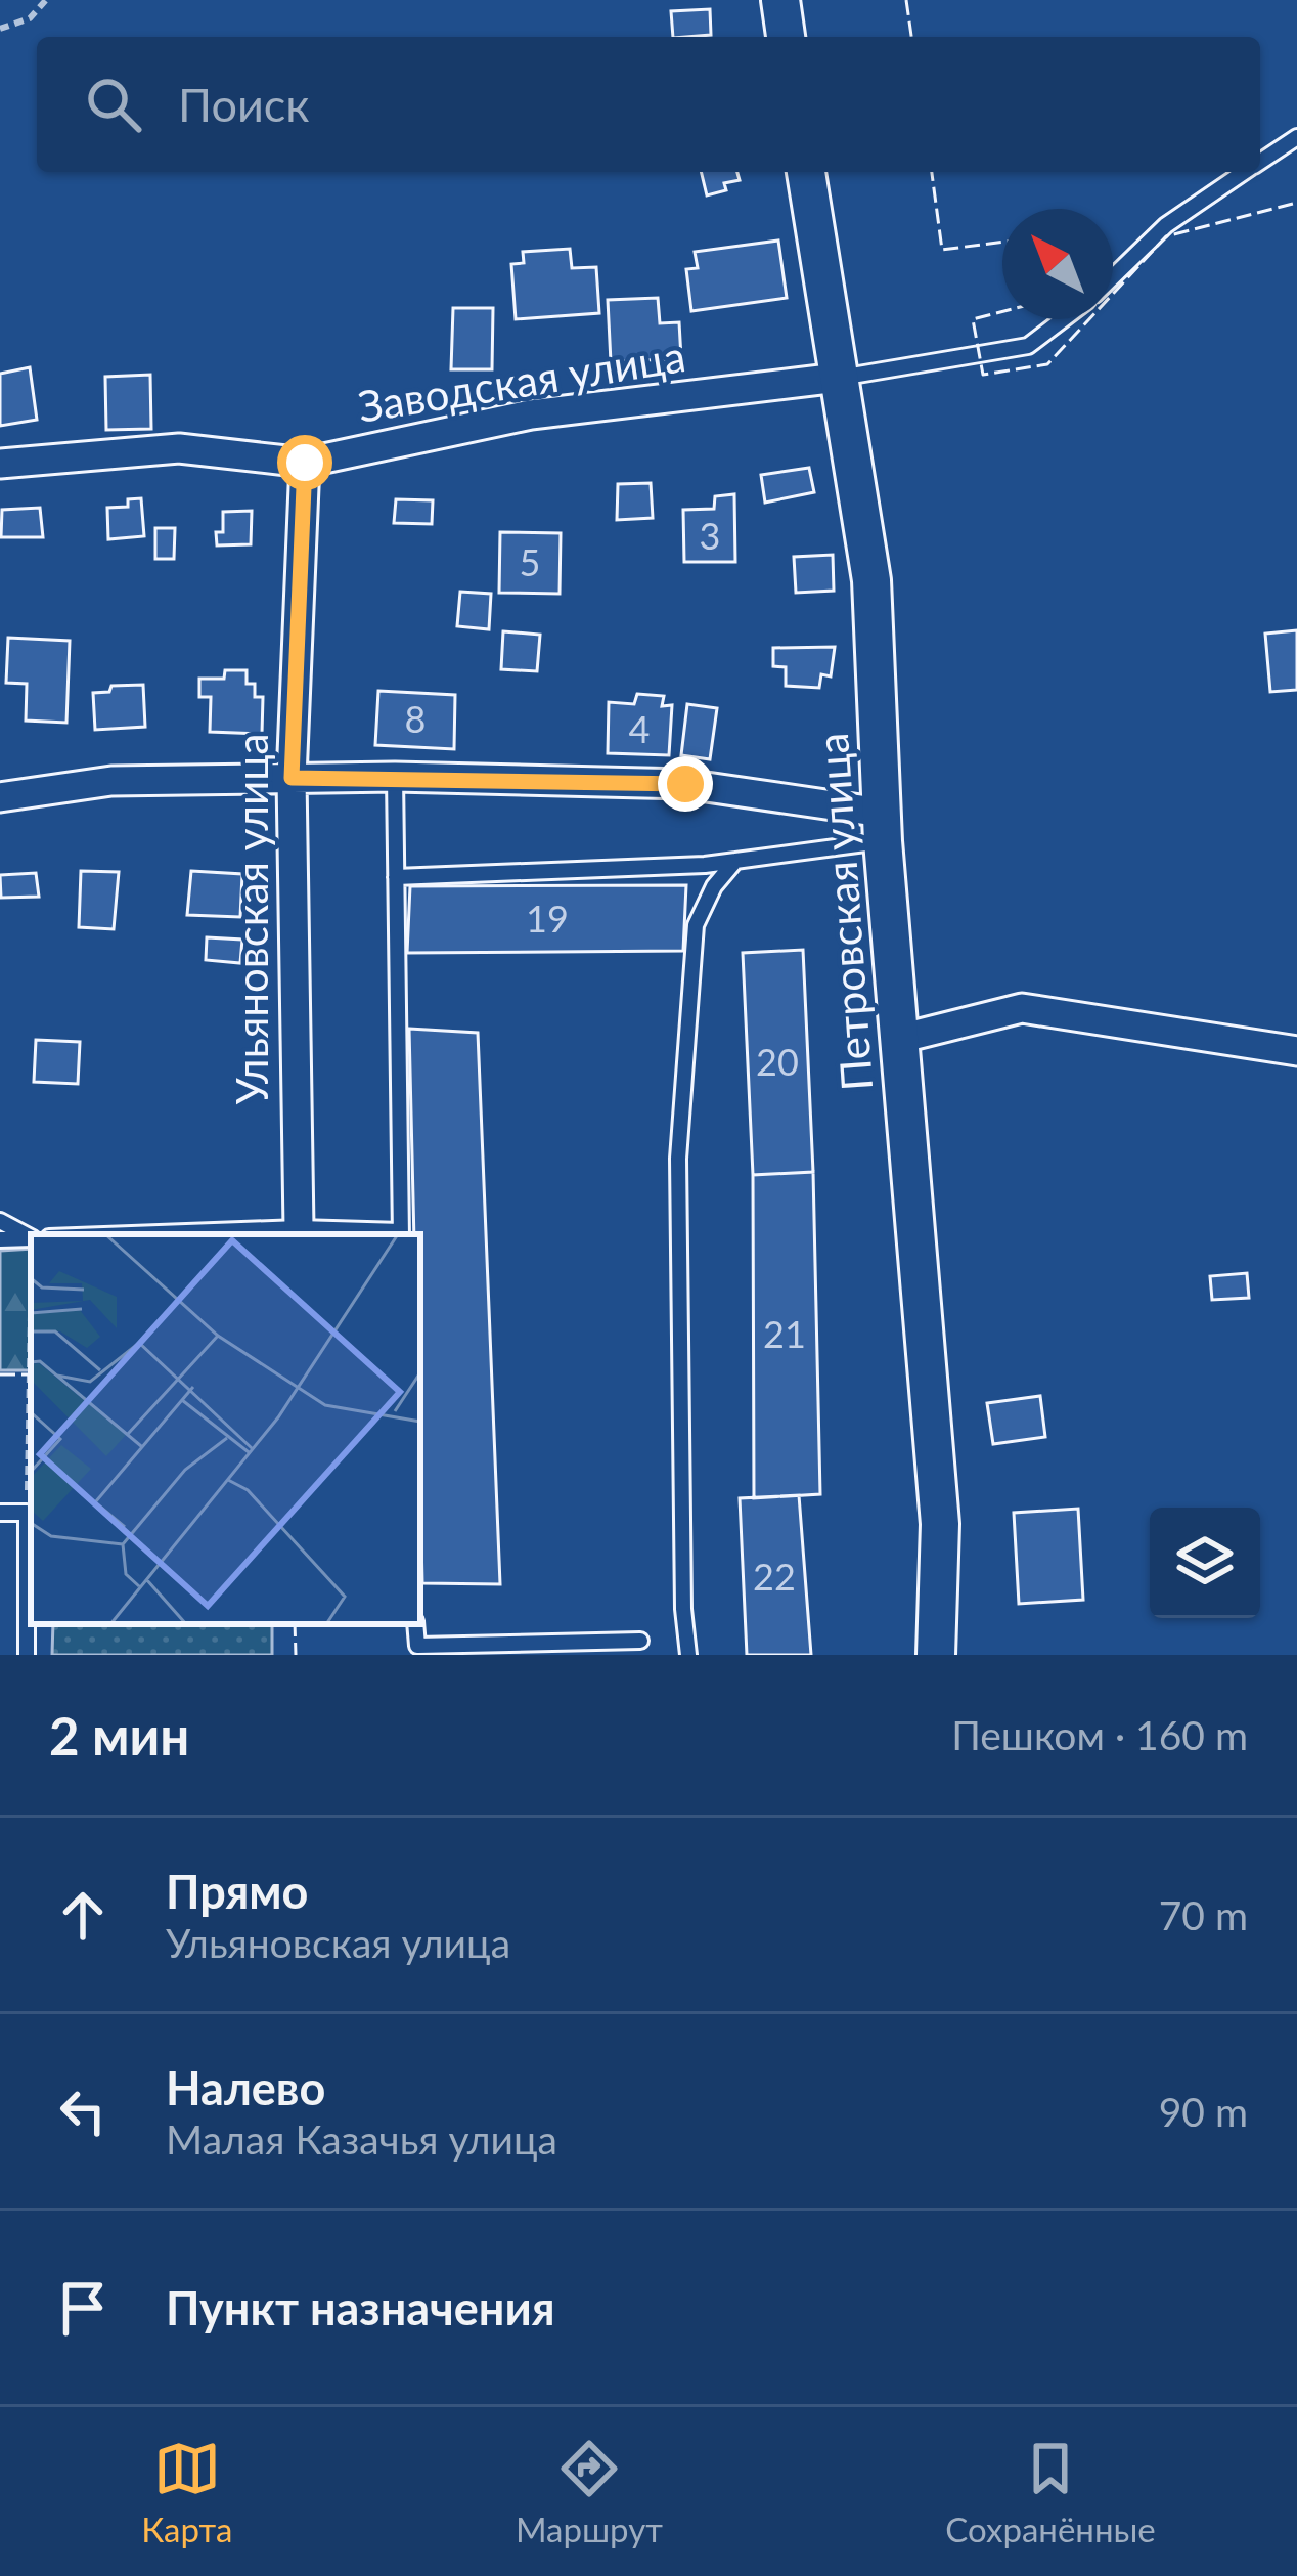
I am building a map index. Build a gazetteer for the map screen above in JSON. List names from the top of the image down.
{
  "streets": {
    "street": ["Заводская улица", "Петровская улица", "Ульяновская улица"]
  },
  "crossings": [
    ["Заводская улица", "Петровская улица"],
    ["Заводская улица", "Ульяновская улица"]
  ],
  "house_numbers": [
    "3",
    "5",
    "8",
    "4",
    "19",
    "20",
    "21",
    "22"
  ],
  "north": "top left",
  "page": {
    "search": "Поиск",
    "heading": ["2 мин", "Пешком · 160 m"],
    "list": [
      ["Прямо", "Ульяновская улица", "70 m"],
      ["Налево", "Малая Казачья улица", "90 m"],
      "Пункт назначения"
    ],
    "nav": ["Карта", "Маршрут", "Сохранённые"]
  }
}
